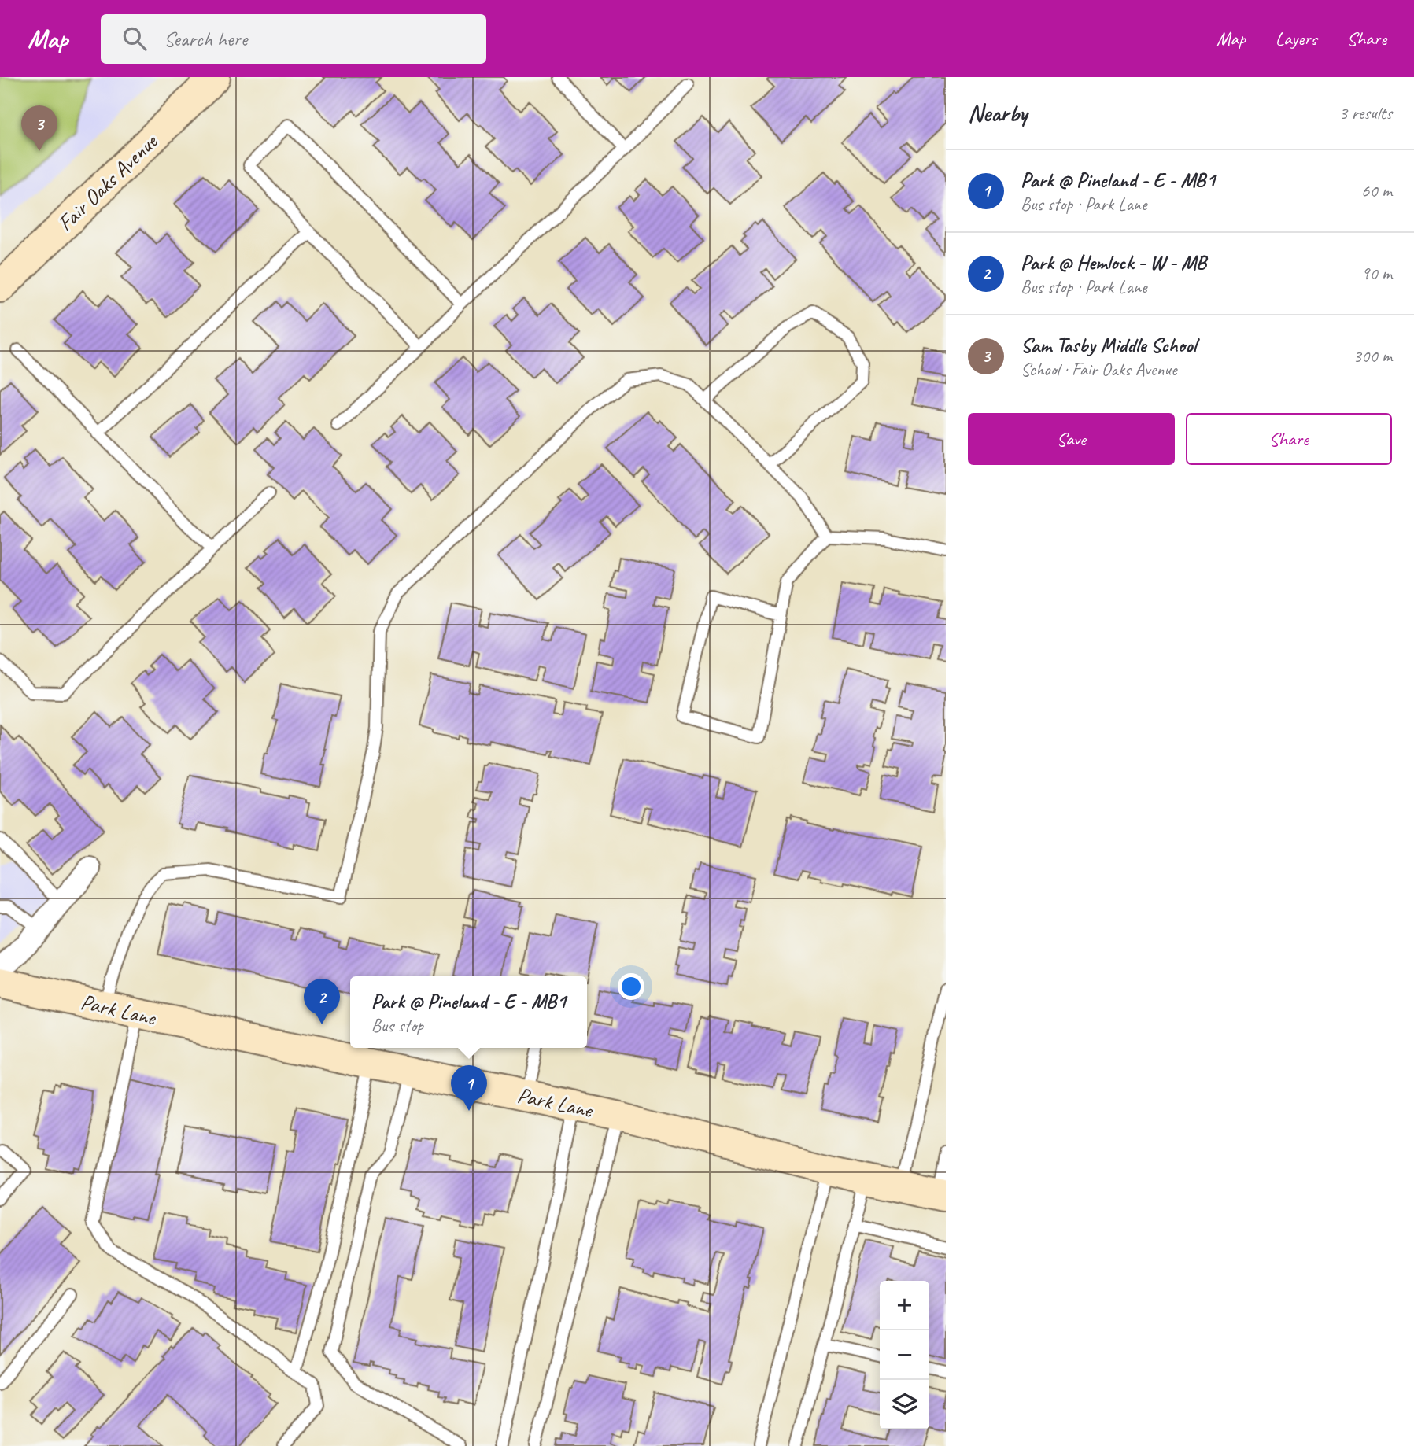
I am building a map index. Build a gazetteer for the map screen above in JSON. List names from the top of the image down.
{
  "streets": {
    "main road": ["Fair Oaks Avenue", "Park Lane"]
  },
  "page": {
    "header": "Map",
    "search": "Search here",
    "nav": ["Map", "Layers", "Share"],
    "heading": ["Nearby", "3 results"],
    "pins": ["3", "2", "1"],
    "list": [
      {
        "mark": "1",
        "name": "Park @ Pineland - E - MB1",
        "note": "Bus stop · Park Lane",
        "value": "60 m"
      },
      {
        "mark": "2",
        "name": "Park @ Hemlock - W - MB",
        "note": "Bus stop · Park Lane",
        "value": "90 m"
      },
      {
        "mark": "3",
        "name": "Sam Tasby Middle School",
        "note": "School · Fair Oaks Avenue",
        "value": "300 m"
      }
    ],
    "buttons": ["Save", "Share"],
    "popup": ["Park @ Pineland - E - MB1", "Bus stop"],
    "map_buttons": ["+", "−"]
  }
}
